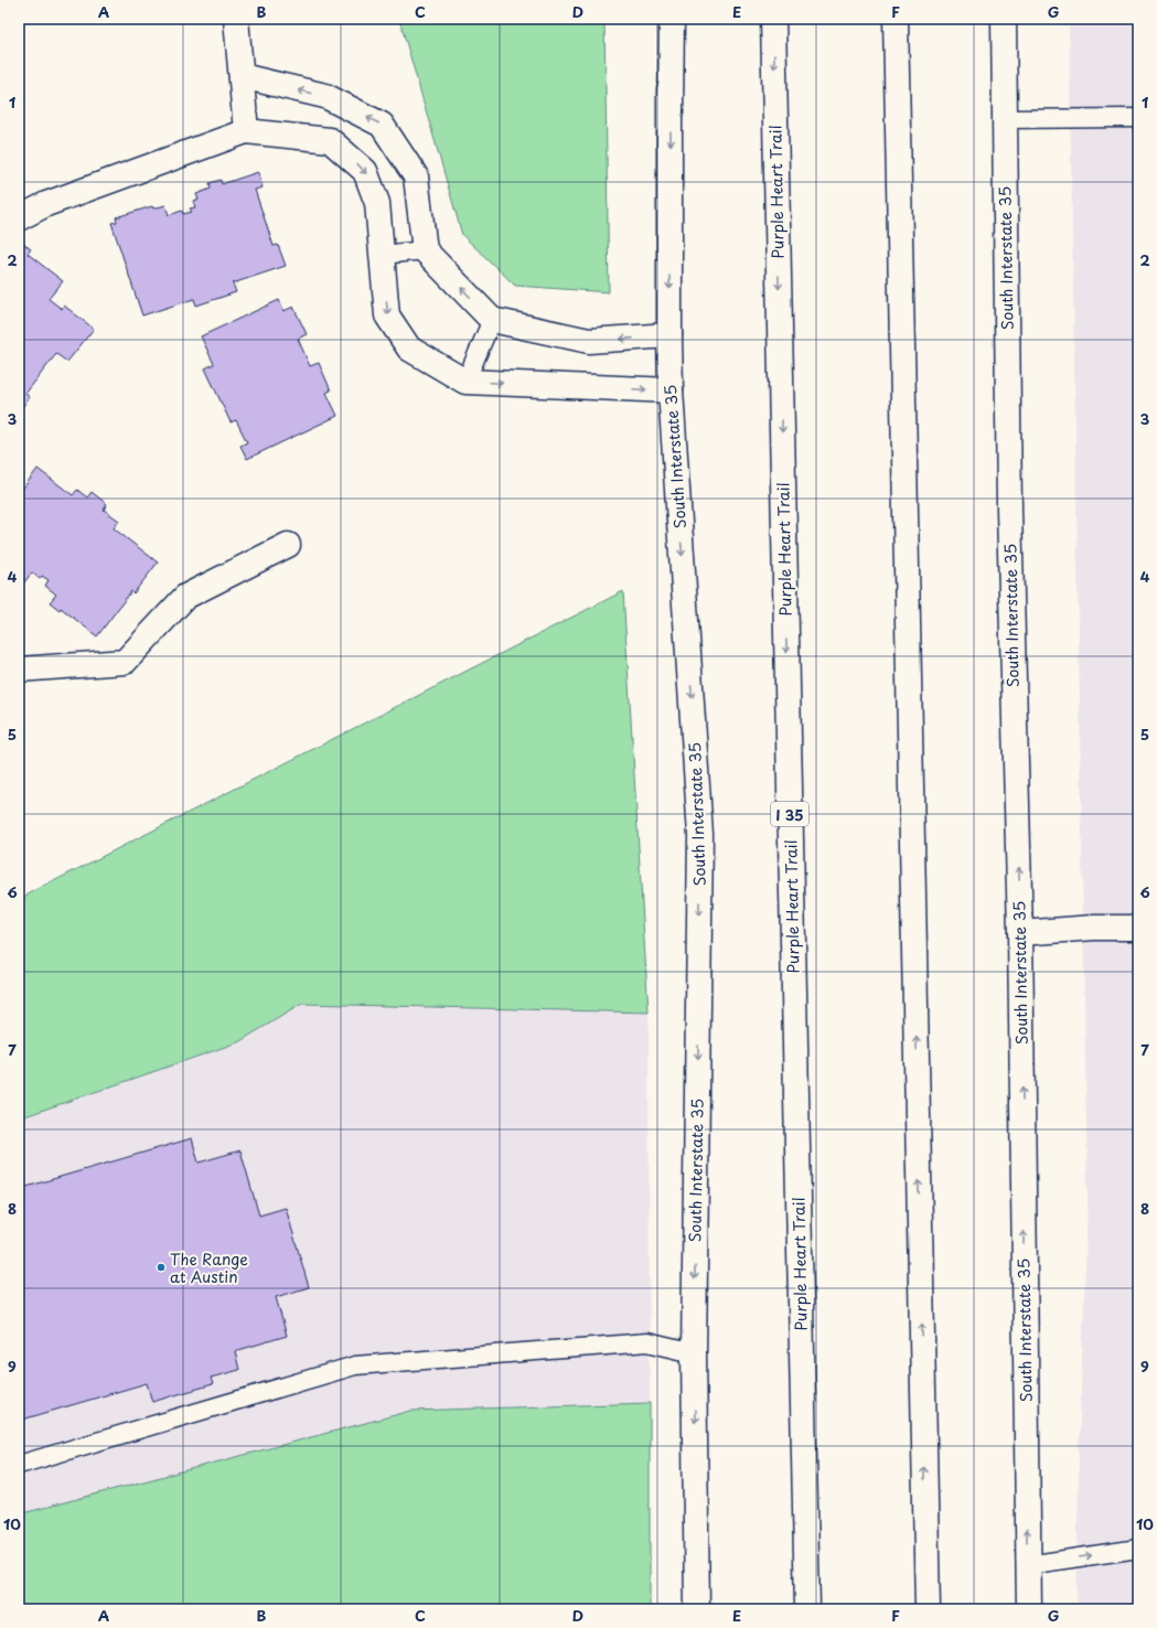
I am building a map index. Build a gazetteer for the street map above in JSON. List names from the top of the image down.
{
  "streets": {
    "main road": ["Purple Heart Trail", "South Interstate 35", "I 35"]
  },
  "places": ["The Range at Austin"],
  "grid": {
    "columns": [
      "A",
      "B",
      "C",
      "D",
      "E",
      "F",
      "G"
    ],
    "rows": [
      "1",
      "2",
      "3",
      "4",
      "5",
      "6",
      "7",
      "8",
      "9",
      "10"
    ]
  }
}
